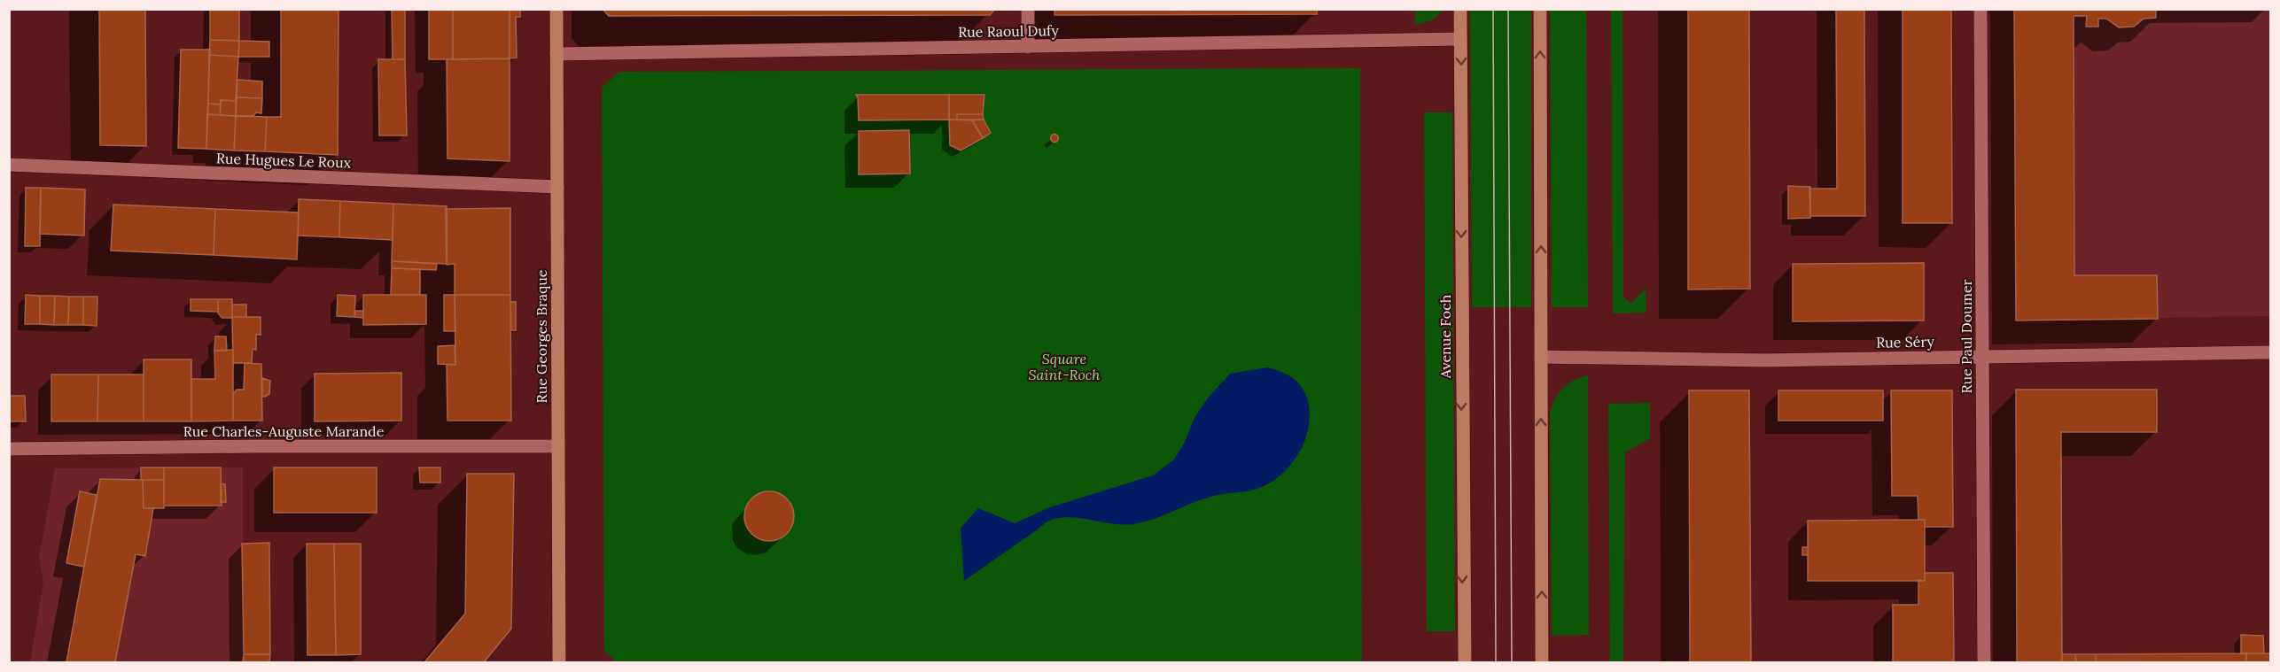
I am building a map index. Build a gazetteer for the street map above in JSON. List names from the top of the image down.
{
  "streets": {
    "street": [
      "Rue Raoul Dufy",
      "Rue Hugues Le Roux",
      "Rue Georges Braque",
      "Avenue Foch",
      "Rue Paul Doumer",
      "Rue Séry",
      "Rue Charles-Auguste Marande"
    ]
  },
  "crossings": [
    ["Rue Raoul Dufy", "Rue Georges Braque"],
    ["Rue Raoul Dufy", "Avenue Foch"],
    ["Rue Hugues Le Roux", "Rue Georges Braque"],
    ["Rue Georges Braque", "Rue Charles-Auguste Marande"],
    ["Rue Paul Doumer", "Rue Séry"]
  ],
  "parks": ["Square Saint-Roch"]
}
